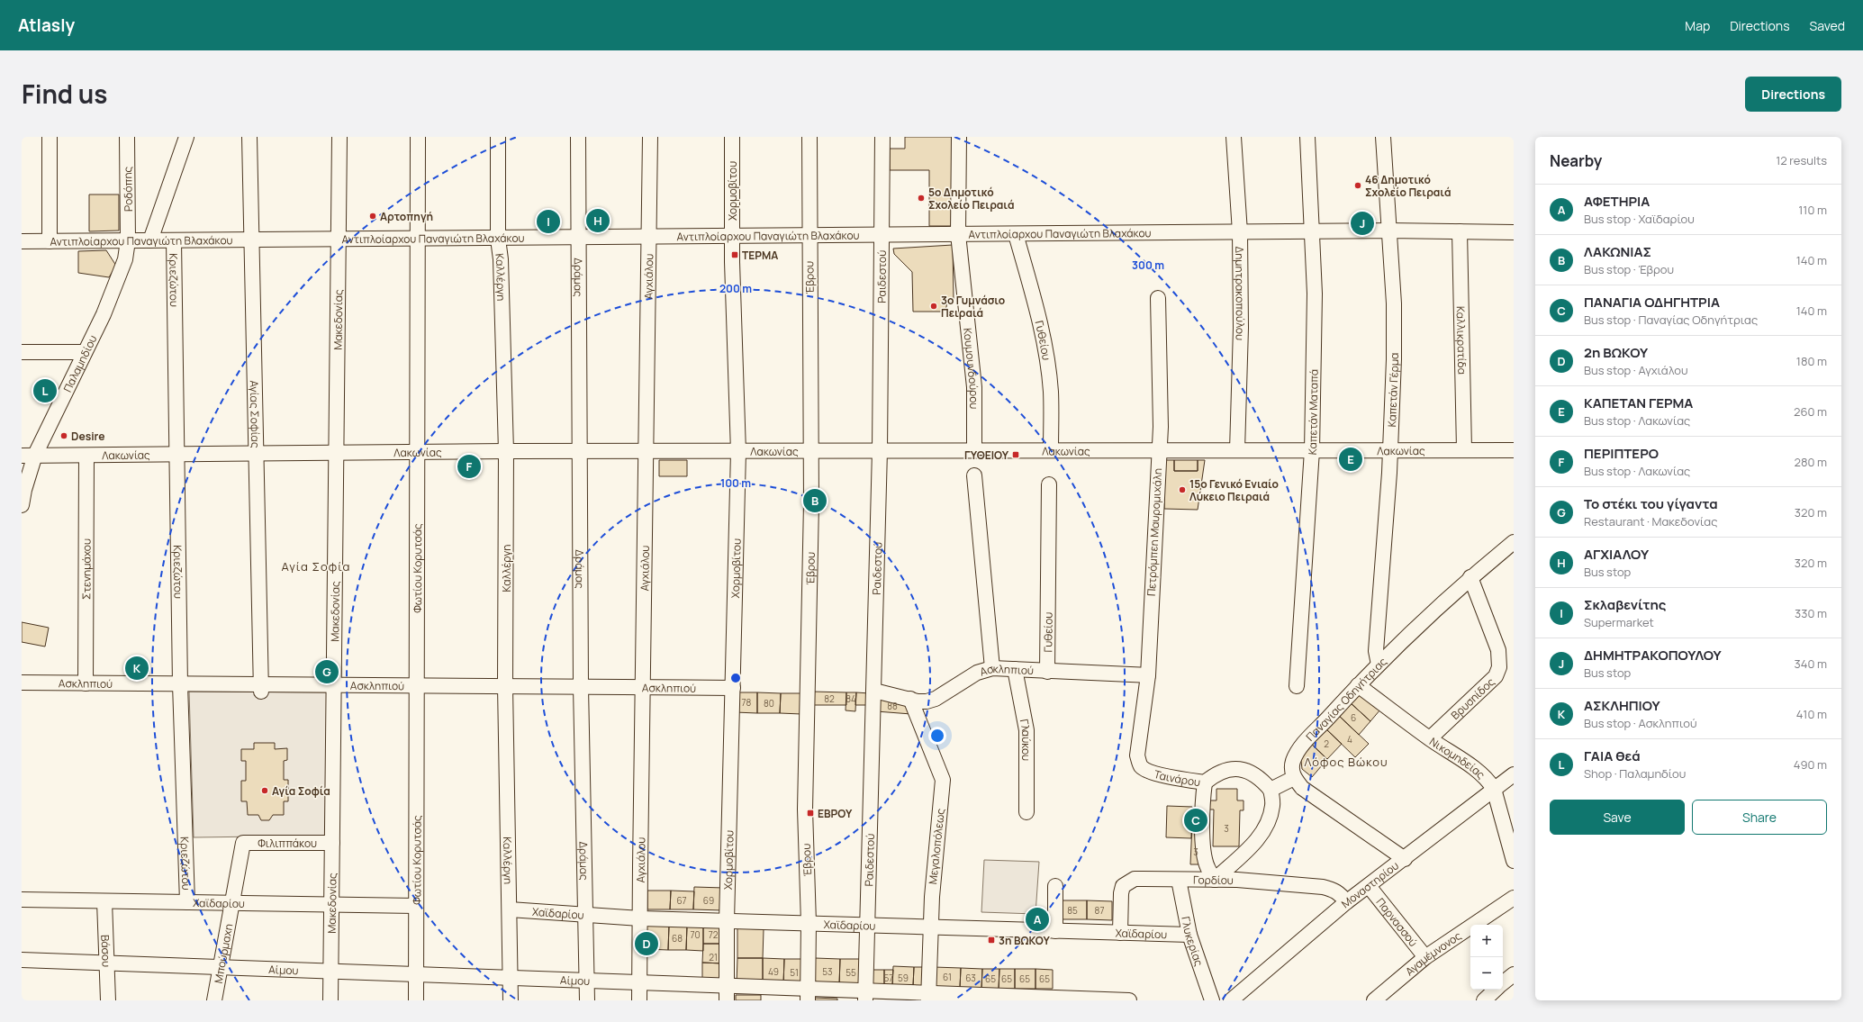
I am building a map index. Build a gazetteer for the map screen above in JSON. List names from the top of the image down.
{
  "streets": {
    "street": [
      "Ροδόπης",
      "Χορμοβίτου",
      "Αντιπλοίαρχου Παναγιώτη Βλαχάκου",
      "Καλλέργη",
      "Δράμας",
      "Αγχιάλου",
      "Έβρου",
      "Ραιδεστού",
      "Κριεζώτου",
      "Δημητρακοπούλου",
      "Μακεδονίας",
      "Γυθείου",
      "Καλλικρατίδα",
      "Παλαμηδίου",
      "Κουμουνδούρου",
      "Καπετάν Γέρμα",
      "Καπετάν Ματαπά",
      "Αγίας Σοφίας",
      "Λακωνίας",
      "Πετρόμπεη Μαυρομιχάλη",
      "Στενημάχου",
      "Φωτίου Κορυτσάς",
      "Ασκληπιού",
      "Βρυσηίδος",
      "Παναγίας Οδηγήτριας",
      "Γλαύκου",
      "Νικομηδείας",
      "Ταινάρου",
      "Φιλιππάκου",
      "Μεγαλοπόλεως",
      "Γορδίου",
      "Μοναστηρίου",
      "Χαϊδαρίου",
      "Παρνασσού",
      "Γλυκερίας",
      "Βάσου",
      "Μπούρμαχη",
      "Αγαμέμνονος",
      "Αίμου"
    ]
  },
  "crossings": [
    ["Ροδόπης", "Αντιπλοίαρχου Παναγιώτη Βλαχάκου"],
    ["Ροδόπης", "Παλαμηδίου"],
    ["Χορμοβίτου", "Αντιπλοίαρχου Παναγιώτη Βλαχάκου"],
    ["Χορμοβίτου", "Λακωνίας"],
    ["Χορμοβίτου", "Ασκληπιού"],
    ["Χορμοβίτου", "Χαϊδαρίου"],
    ["Χορμοβίτου", "Αίμου"],
    ["Αντιπλοίαρχου Παναγιώτη Βλαχάκου", "Καλλέργη"],
    ["Αντιπλοίαρχου Παναγιώτη Βλαχάκου", "Δράμας"],
    ["Αντιπλοίαρχου Παναγιώτη Βλαχάκου", "Αγχιάλου"],
    ["Αντιπλοίαρχου Παναγιώτη Βλαχάκου", "Έβρου"],
    ["Αντιπλοίαρχου Παναγιώτη Βλαχάκου", "Ραιδεστού"],
    ["Αντιπλοίαρχου Παναγιώτη Βλαχάκου", "Κριεζώτου"],
    ["Αντιπλοίαρχου Παναγιώτη Βλαχάκου", "Δημητρακοπούλου"],
    ["Αντιπλοίαρχου Παναγιώτη Βλαχάκου", "Μακεδονίας"],
    ["Αντιπλοίαρχου Παναγιώτη Βλαχάκου", "Γυθείου"],
    ["Αντιπλοίαρχου Παναγιώτη Βλαχάκου", "Καλλικρατίδα"],
    ["Αντιπλοίαρχου Παναγιώτη Βλαχάκου", "Παλαμηδίου"],
    ["Αντιπλοίαρχου Παναγιώτη Βλαχάκου", "Κουμουνδούρου"],
    ["Αντιπλοίαρχου Παναγιώτη Βλαχάκου", "Καπετάν Γέρμα"],
    ["Αντιπλοίαρχου Παναγιώτη Βλαχάκου", "Καπετάν Ματαπά"],
    ["Αντιπλοίαρχου Παναγιώτη Βλαχάκου", "Αγίας Σοφίας"],
    ["Αντιπλοίαρχου Παναγιώτη Βλαχάκου", "Φωτίου Κορυτσάς"],
    ["Καλλέργη", "Λακωνίας"],
    ["Καλλέργη", "Ασκληπιού"],
    ["Καλλέργη", "Χαϊδαρίου"],
    ["Καλλέργη", "Αίμου"],
    ["Δράμας", "Λακωνίας"],
    ["Δράμας", "Ασκληπιού"],
    ["Δράμας", "Χαϊδαρίου"],
    ["Δράμας", "Αίμου"],
    ["Αγχιάλου", "Λακωνίας"],
    ["Αγχιάλου", "Ασκληπιού"],
    ["Αγχιάλου", "Χαϊδαρίου"],
    ["Αγχιάλου", "Αίμου"],
    ["Έβρου", "Λακωνίας"],
    ["Έβρου", "Χαϊδαρίου"],
    ["Έβρου", "Αίμου"],
    ["Ραιδεστού", "Λακωνίας"],
    ["Ραιδεστού", "Ασκληπιού"],
    ["Ραιδεστού", "Χαϊδαρίου"],
    ["Ραιδεστού", "Αίμου"],
    ["Κριεζώτου", "Λακωνίας"],
    ["Κριεζώτου", "Ασκληπιού"],
    ["Κριεζώτου", "Χαϊδαρίου"],
    ["Δημητρακοπούλου", "Λακωνίας"],
    ["Μακεδονίας", "Λακωνίας"],
    ["Μακεδονίας", "Ασκληπιού"],
    ["Μακεδονίας", "Φιλιππάκου"],
    ["Μακεδονίας", "Χαϊδαρίου"],
    ["Μακεδονίας", "Αίμου"],
    ["Γυθείου", "Λακωνίας"],
    ["Γυθείου", "Ασκληπιού"],
    ["Καλλικρατίδα", "Λακωνίας"],
    ["Παλαμηδίου", "Λακωνίας"],
    ["Κουμουνδούρου", "Λακωνίας"],
    ["Καπετάν Γέρμα", "Λακωνίας"],
    ["Καπετάν Γέρμα", "Παναγίας Οδηγήτριας"],
    ["Καπετάν Ματαπά", "Λακωνίας"],
    ["Αγίας Σοφίας", "Λακωνίας"],
    ["Αγίας Σοφίας", "Ασκληπιού"],
    ["Λακωνίας", "Πετρόμπεη Μαυρομιχάλη"],
    ["Λακωνίας", "Στενημάχου"],
    ["Λακωνίας", "Φωτίου Κορυτσάς"],
    ["Πετρόμπεη Μαυρομιχάλη", "Ασκληπιού"],
    ["Πετρόμπεη Μαυρομιχάλη", "Ταινάρου"],
    ["Στενημάχου", "Ασκληπιού"],
    ["Φωτίου Κορυτσάς", "Ασκληπιού"],
    ["Φωτίου Κορυτσάς", "Χαϊδαρίου"],
    ["Φωτίου Κορυτσάς", "Αίμου"],
    ["Ασκληπιού", "Γλαύκου"],
    ["Ασκληπιού", "Μεγαλοπόλεως"],
    ["Βρυσηίδος", "Παναγίας Οδηγήτριας"],
    ["Βρυσηίδος", "Νικομηδείας"],
    ["Παναγίας Οδηγήτριας", "Νικομηδείας"],
    ["Νικομηδείας", "Μοναστηρίου"],
    ["Φιλιππάκου", "Μπούρμαχη"],
    ["Μεγαλοπόλεως", "Χαϊδαρίου"],
    ["Μεγαλοπόλεως", "Αίμου"],
    ["Γορδίου", "Μοναστηρίου"],
    ["Γορδίου", "Χαϊδαρίου"],
    ["Γορδίου", "Γλυκερίας"],
    ["Μοναστηρίου", "Παρνασσού"],
    ["Χαϊδαρίου", "Γλυκερίας"],
    ["Χαϊδαρίου", "Βάσου"],
    ["Χαϊδαρίου", "Μπούρμαχη"],
    ["Παρνασσού", "Αγαμέμνονος"],
    ["Βάσου", "Αίμου"],
    ["Μπούρμαχη", "Αίμου"]
  ],
  "districts": ["Αγία Σοφία", "Λόφος Βώκου"],
  "places": {
    "other": [
      "46 Δημοτικό Σχολείο Πειραιά",
      "5ο Δημοτικό Σχολείο Πειραιά",
      "Αρτοπηγή",
      "3ο Γυμνάσιο Πειραιά",
      "Desire",
      "15ο Γενικό Ενιαίο Λύκειο Πειραιά",
      "Αγία Σοφία"
    ],
    "transit": [
      "ΤΕΡΜΑ",
      "ΓΥΘΕΙΟΥ",
      "ΕΒΡΟΥ",
      "3η ΒΩΚΟΥ"
    ]
  },
  "house_numbers": [
    "82",
    "84",
    "78",
    "80",
    "88",
    "6",
    "4",
    "2",
    "3",
    "3",
    "67",
    "69",
    "85",
    "87",
    "70",
    "72",
    "68",
    "21",
    "49",
    "53",
    "51",
    "55",
    "61",
    "57",
    "59",
    "63",
    "65",
    "65",
    "65",
    "65"
  ],
  "page": {
    "header": "Atlasly",
    "nav": ["Map", "Directions", "Saved"],
    "title": "Find us",
    "buttons": [
      "Directions",
      ["Save", "Share"]
    ],
    "heading": ["Nearby", "12 results"],
    "list": [
      {
        "mark": "A",
        "name": "ΑΦΕΤΗΡΙΑ",
        "note": "Bus stop · Χαϊδαρίου",
        "value": "110 m"
      },
      {
        "mark": "B",
        "name": "ΛΑΚΩΝΙΑΣ",
        "note": "Bus stop · Έβρου",
        "value": "140 m"
      },
      {
        "mark": "C",
        "name": "ΠΑΝΑΓΙΑ ΟΔΗΓΗΤΡΙΑ",
        "note": "Bus stop · Παναγίας Οδηγήτριας",
        "value": "140 m"
      },
      {
        "mark": "D",
        "name": "2η ΒΩΚΟΥ",
        "note": "Bus stop · Αγχιάλου",
        "value": "180 m"
      },
      {
        "mark": "E",
        "name": "ΚΑΠΕΤΑΝ ΓΕΡΜΑ",
        "note": "Bus stop · Λακωνίας",
        "value": "260 m"
      },
      {
        "mark": "F",
        "name": "ΠΕΡΙΠΤΕΡΟ",
        "note": "Bus stop · Λακωνίας",
        "value": "280 m"
      },
      {
        "mark": "G",
        "name": "Το στέκι του γίγαντα",
        "note": "Restaurant · Μακεδονίας",
        "value": "320 m"
      },
      {
        "mark": "H",
        "name": "ΑΓΧΙΑΛΟΥ",
        "note": "Bus stop",
        "value": "320 m"
      },
      {
        "mark": "I",
        "name": "Σκλαβενίτης",
        "note": "Supermarket",
        "value": "330 m"
      },
      {
        "mark": "J",
        "name": "ΔΗΜΗΤΡΑΚΟΠΟΥΛΟΥ",
        "note": "Bus stop",
        "value": "340 m"
      },
      {
        "mark": "K",
        "name": "ΑΣΚΛΗΠΙΟΥ",
        "note": "Bus stop · Ασκληπιού",
        "value": "410 m"
      },
      {
        "mark": "L",
        "name": "ΓΑΙΑ θεά",
        "note": "Shop · Παλαμηδίου",
        "value": "490 m"
      }
    ],
    "pins": [
      "H",
      "I",
      "J",
      "L",
      "E",
      "F",
      "B",
      "K",
      "G",
      "C",
      "A",
      "D"
    ],
    "map_buttons": ["+", "−"]
  },
  "rings": ["300 m", "200 m", "100 m"]
}
